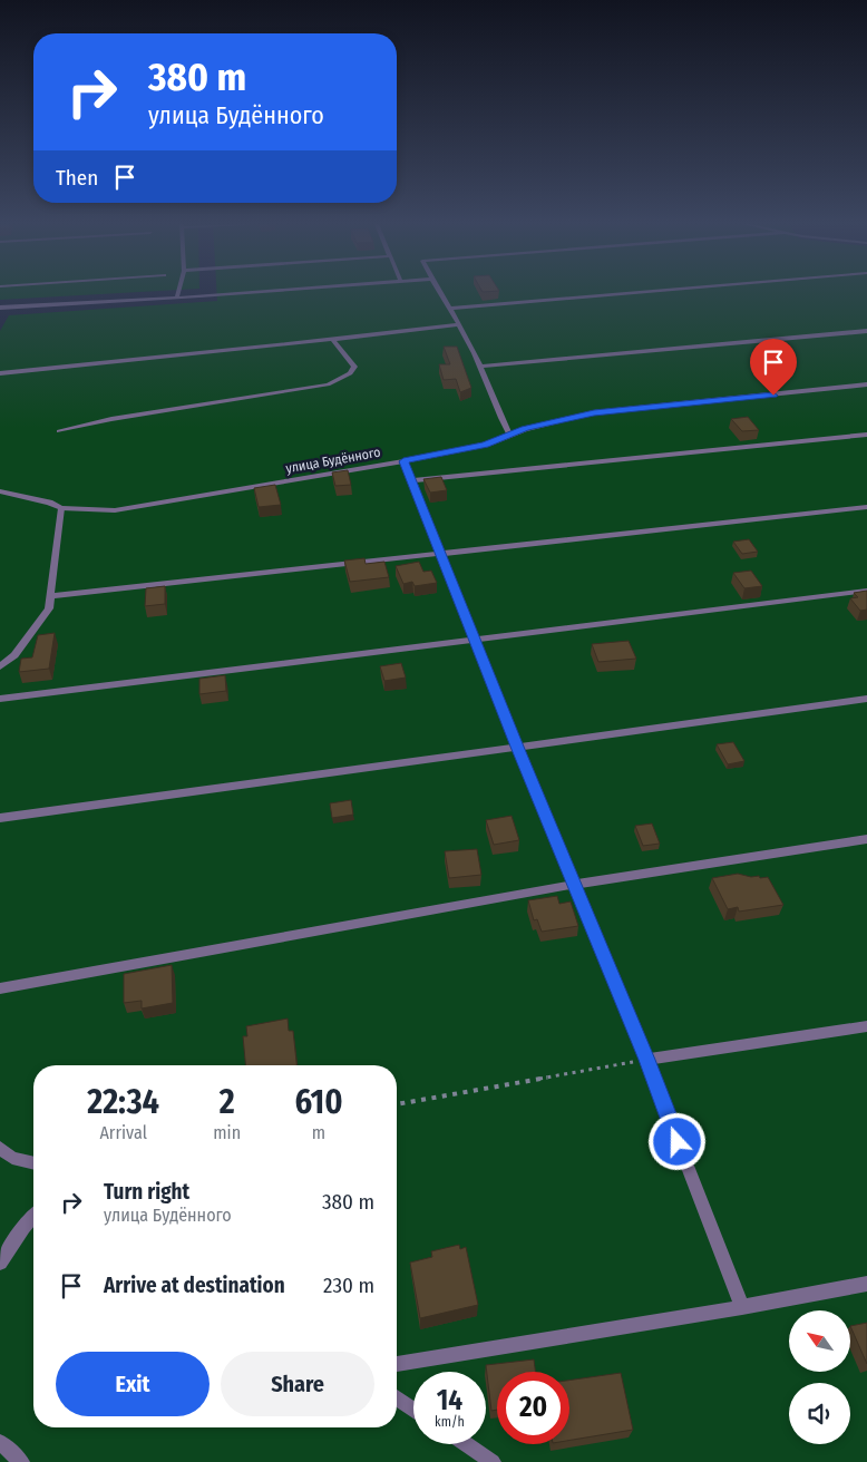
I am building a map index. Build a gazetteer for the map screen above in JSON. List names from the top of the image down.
{
  "streets": {
    "street": ["улица Будённого"]
  },
  "north": "top left",
  "page": {
    "turn": ["380 m", "улица Будённого"],
    "then": "Then",
    "eta": [
      "22:34",
      "Arrival",
      "2",
      "min",
      "610",
      "m"
    ],
    "list": [
      {
        "name": "Turn right",
        "note": "улица Будённого",
        "value": "380 m"
      },
      {
        "name": "Arrive at destination",
        "value": "230 m"
      }
    ],
    "buttons": ["Exit", "Share"],
    "speed": "14 km/h",
    "limit": "20"
  }
}
